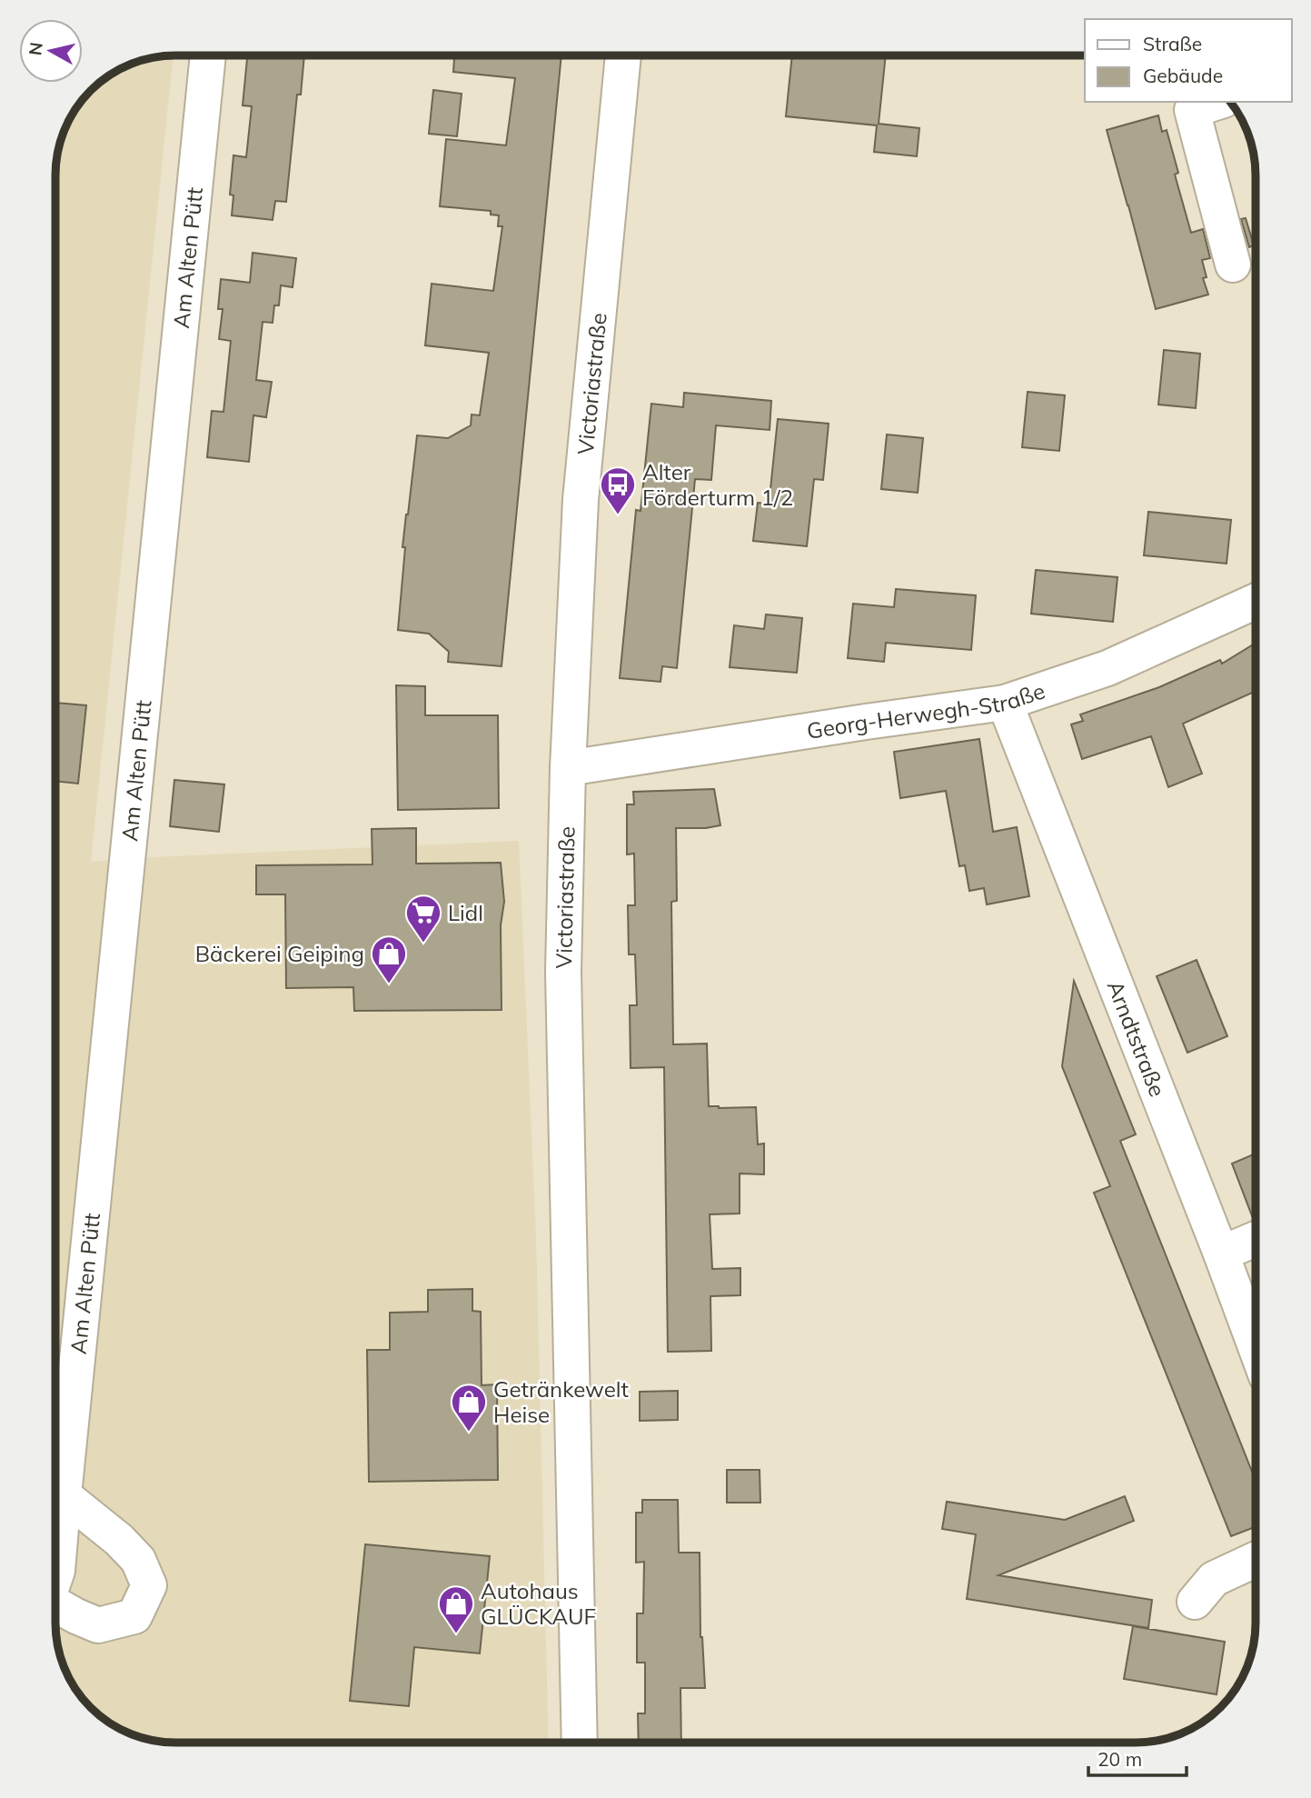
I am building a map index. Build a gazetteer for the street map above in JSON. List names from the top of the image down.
{
  "streets": {
    "street": [
      "Am Alten Pütt",
      "Victoriastraße",
      "Georg-Herwegh-Straße",
      "Arndtstraße"
    ]
  },
  "crossings": [
    ["Victoriastraße", "Georg-Herwegh-Straße"],
    ["Georg-Herwegh-Straße", "Arndtstraße"]
  ],
  "places": {
    "bus stop": ["Alter Förderturm 1/2"],
    "supermarket": ["Lidl"],
    "shop": ["Bäckerei Geiping", "Getränkewelt Heise", "Autohaus GLÜCKAUF"]
  },
  "legend": ["Straße", "Gebäude"],
  "scale_bar": "20 m",
  "north": "left"
}
